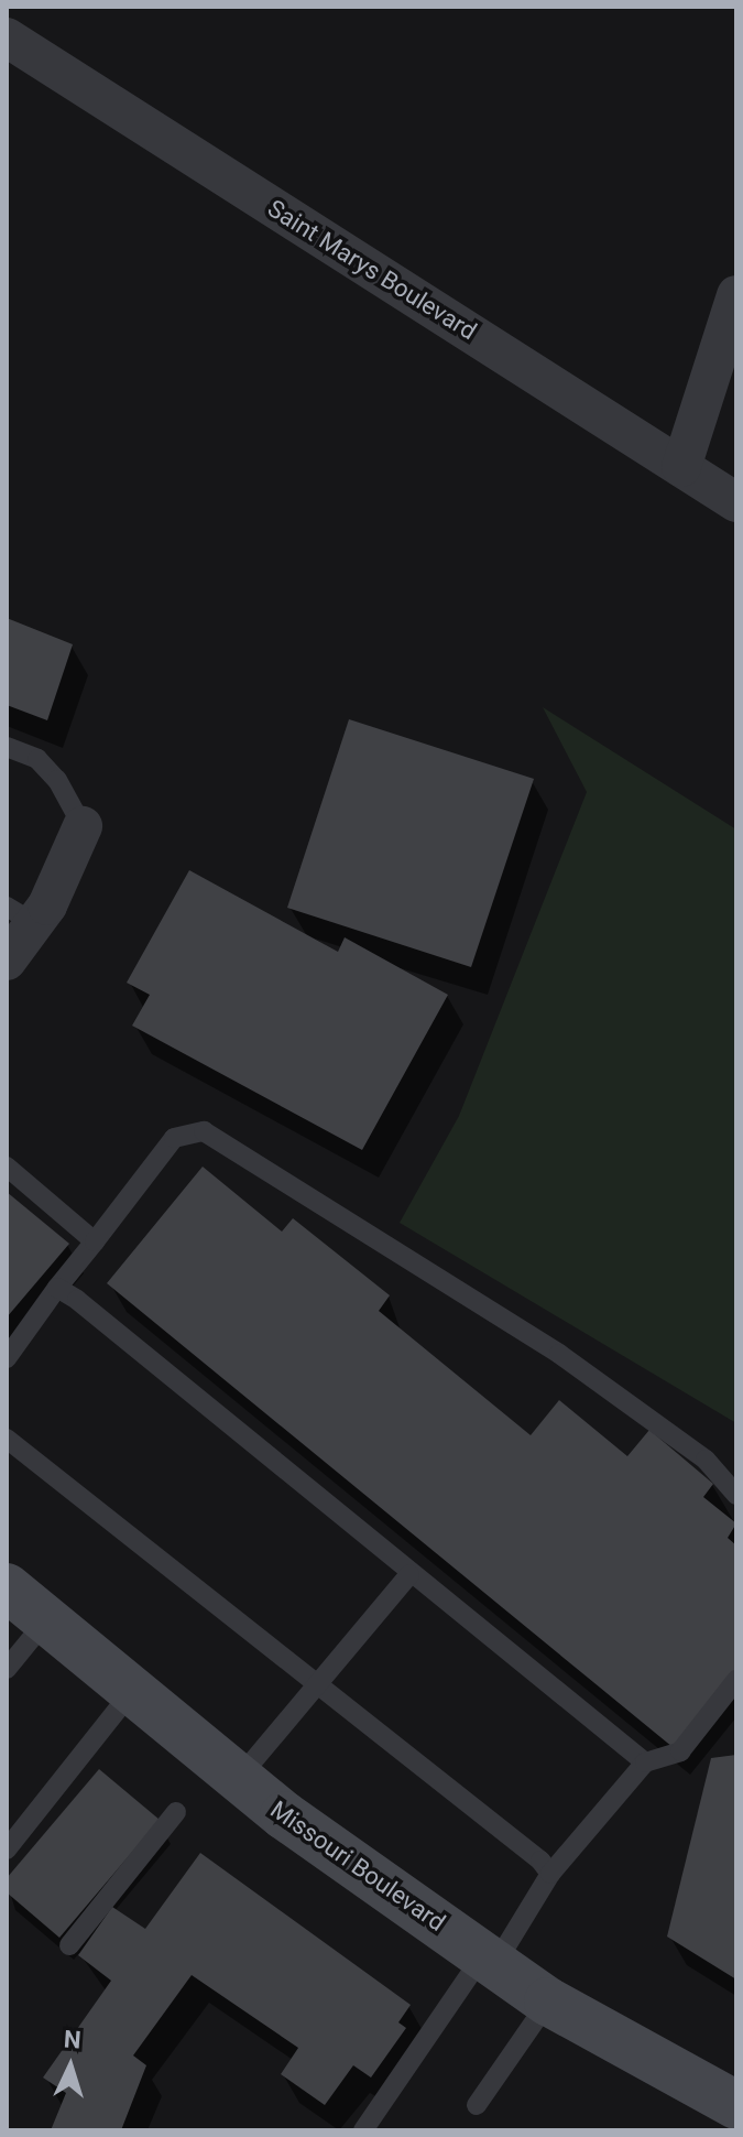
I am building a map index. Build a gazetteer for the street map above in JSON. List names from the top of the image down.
{
  "streets": {
    "main road": ["Missouri Boulevard"],
    "street": ["Saint Marys Boulevard"]
  },
  "north": "top"
}
